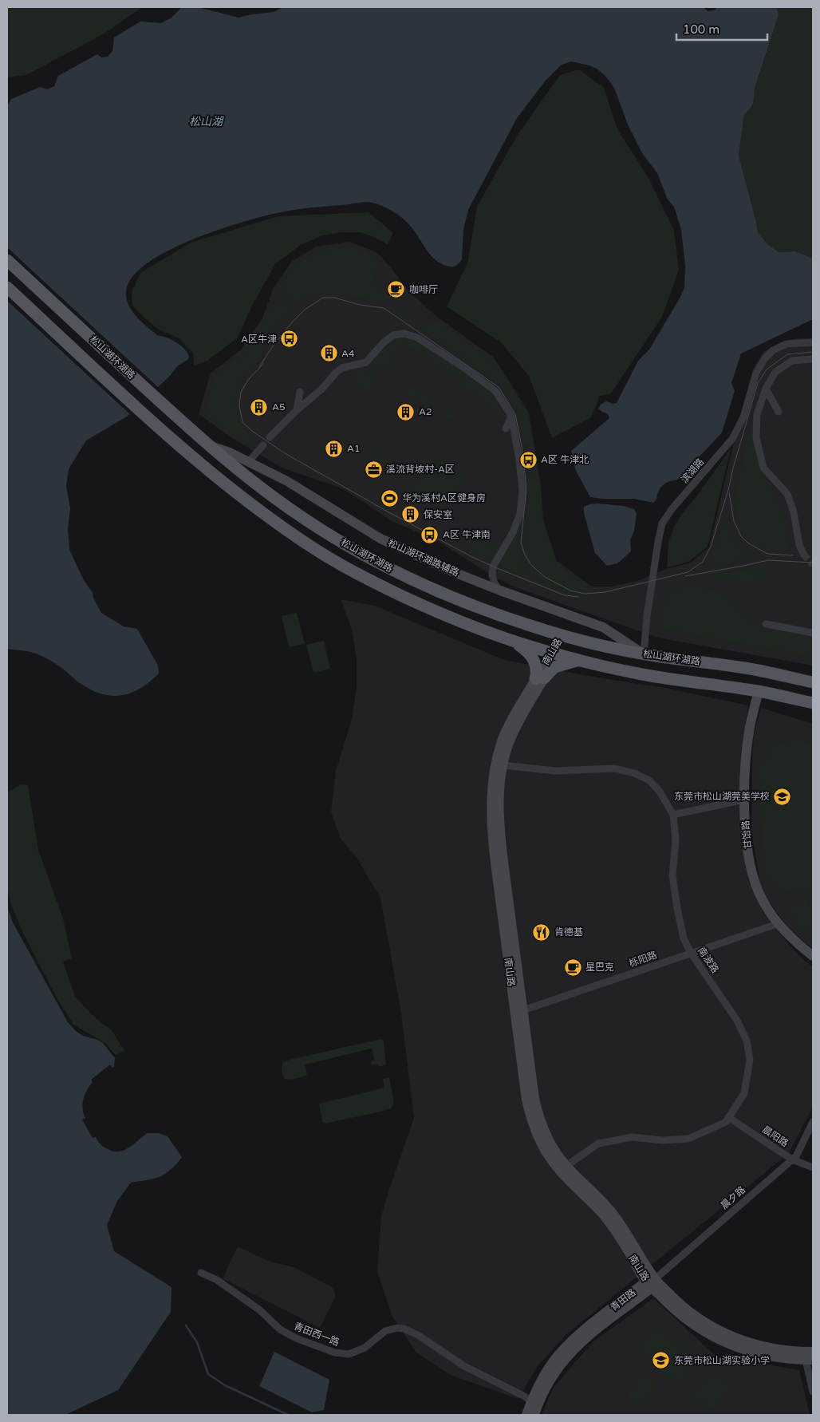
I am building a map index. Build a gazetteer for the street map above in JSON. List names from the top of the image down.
{
  "streets": {
    "main road": [
      "松山湖环湖路",
      "松山湖环湖路辅路",
      "南山路",
      "甘饴路",
      "青田路"
    ],
    "street": [
      "滨湖路",
      "栎阳路",
      "南波路",
      "晨阳路",
      "晨夕路",
      "青田西一路"
    ]
  },
  "crossings": [
    ["松山湖环湖路", "滨湖路"],
    ["松山湖环湖路", "松山湖环湖路辅路"],
    ["松山湖环湖路", "南山路"],
    ["松山湖环湖路", "甘饴路"],
    ["滨湖路", "松山湖环湖路辅路"],
    ["南山路", "栎阳路"],
    ["南山路", "南波路"],
    ["南山路", "晨夕路"],
    ["南山路", "青田路"],
    ["甘饴路", "栎阳路"],
    ["栎阳路", "南波路"],
    ["南波路", "晨阳路"],
    ["晨阳路", "晨夕路"],
    ["晨夕路", "青田路"],
    ["青田路", "青田西一路"]
  ],
  "water": ["松山湖"],
  "places": {
    "cafe": ["咖啡厅", "星巴克"],
    "bus stop": ["A区牛津", "A区 牛津北", "A区 牛津南"],
    "building": [
      "A4",
      "A5",
      "A2",
      "A1",
      "保安室"
    ],
    "office": ["溪流背坡村-A区"],
    "sports": ["华为溪村A区健身房"],
    "school or university": ["东莞市松山湖莞美学校", "东莞市松山湖实验小学"],
    "restaurant": ["肯德基"]
  },
  "scale_bar": "100 m"
}
